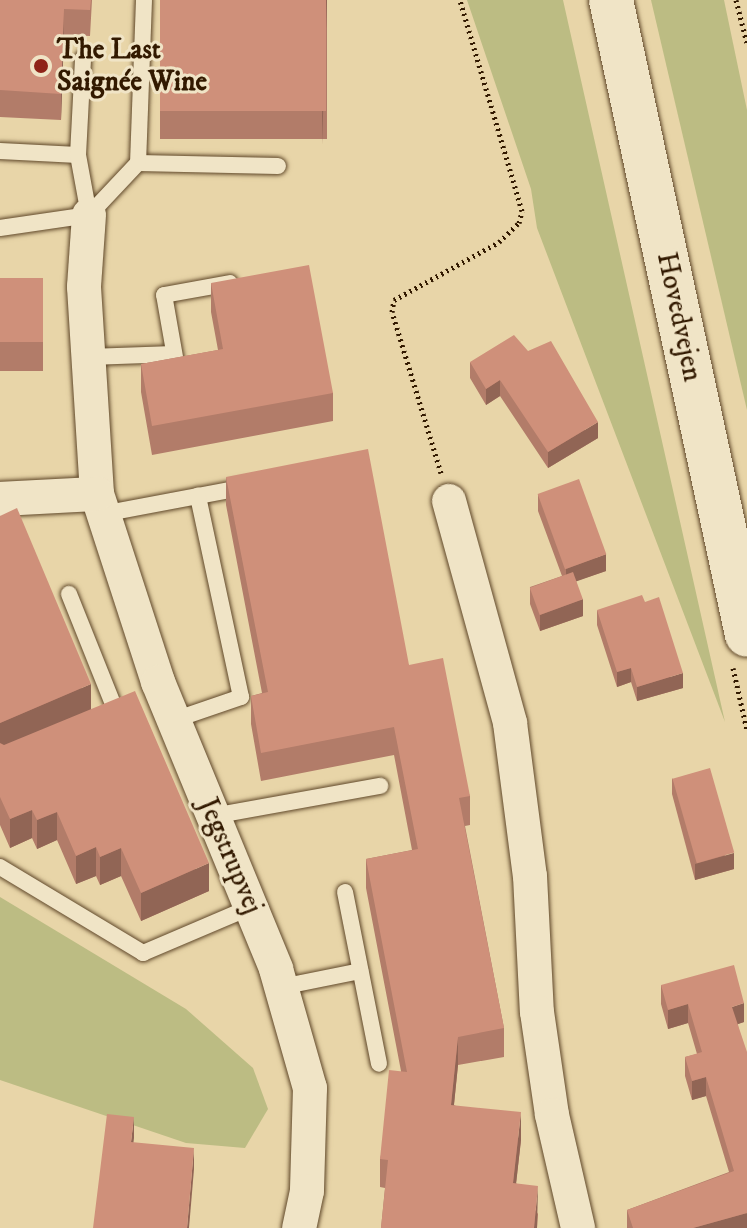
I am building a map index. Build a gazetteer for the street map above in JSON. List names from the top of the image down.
{
  "streets": {
    "main road": ["Hovedvejen"],
    "street": ["Jegstrupvej"]
  },
  "places": ["The Last Saignée Wine"]
}
